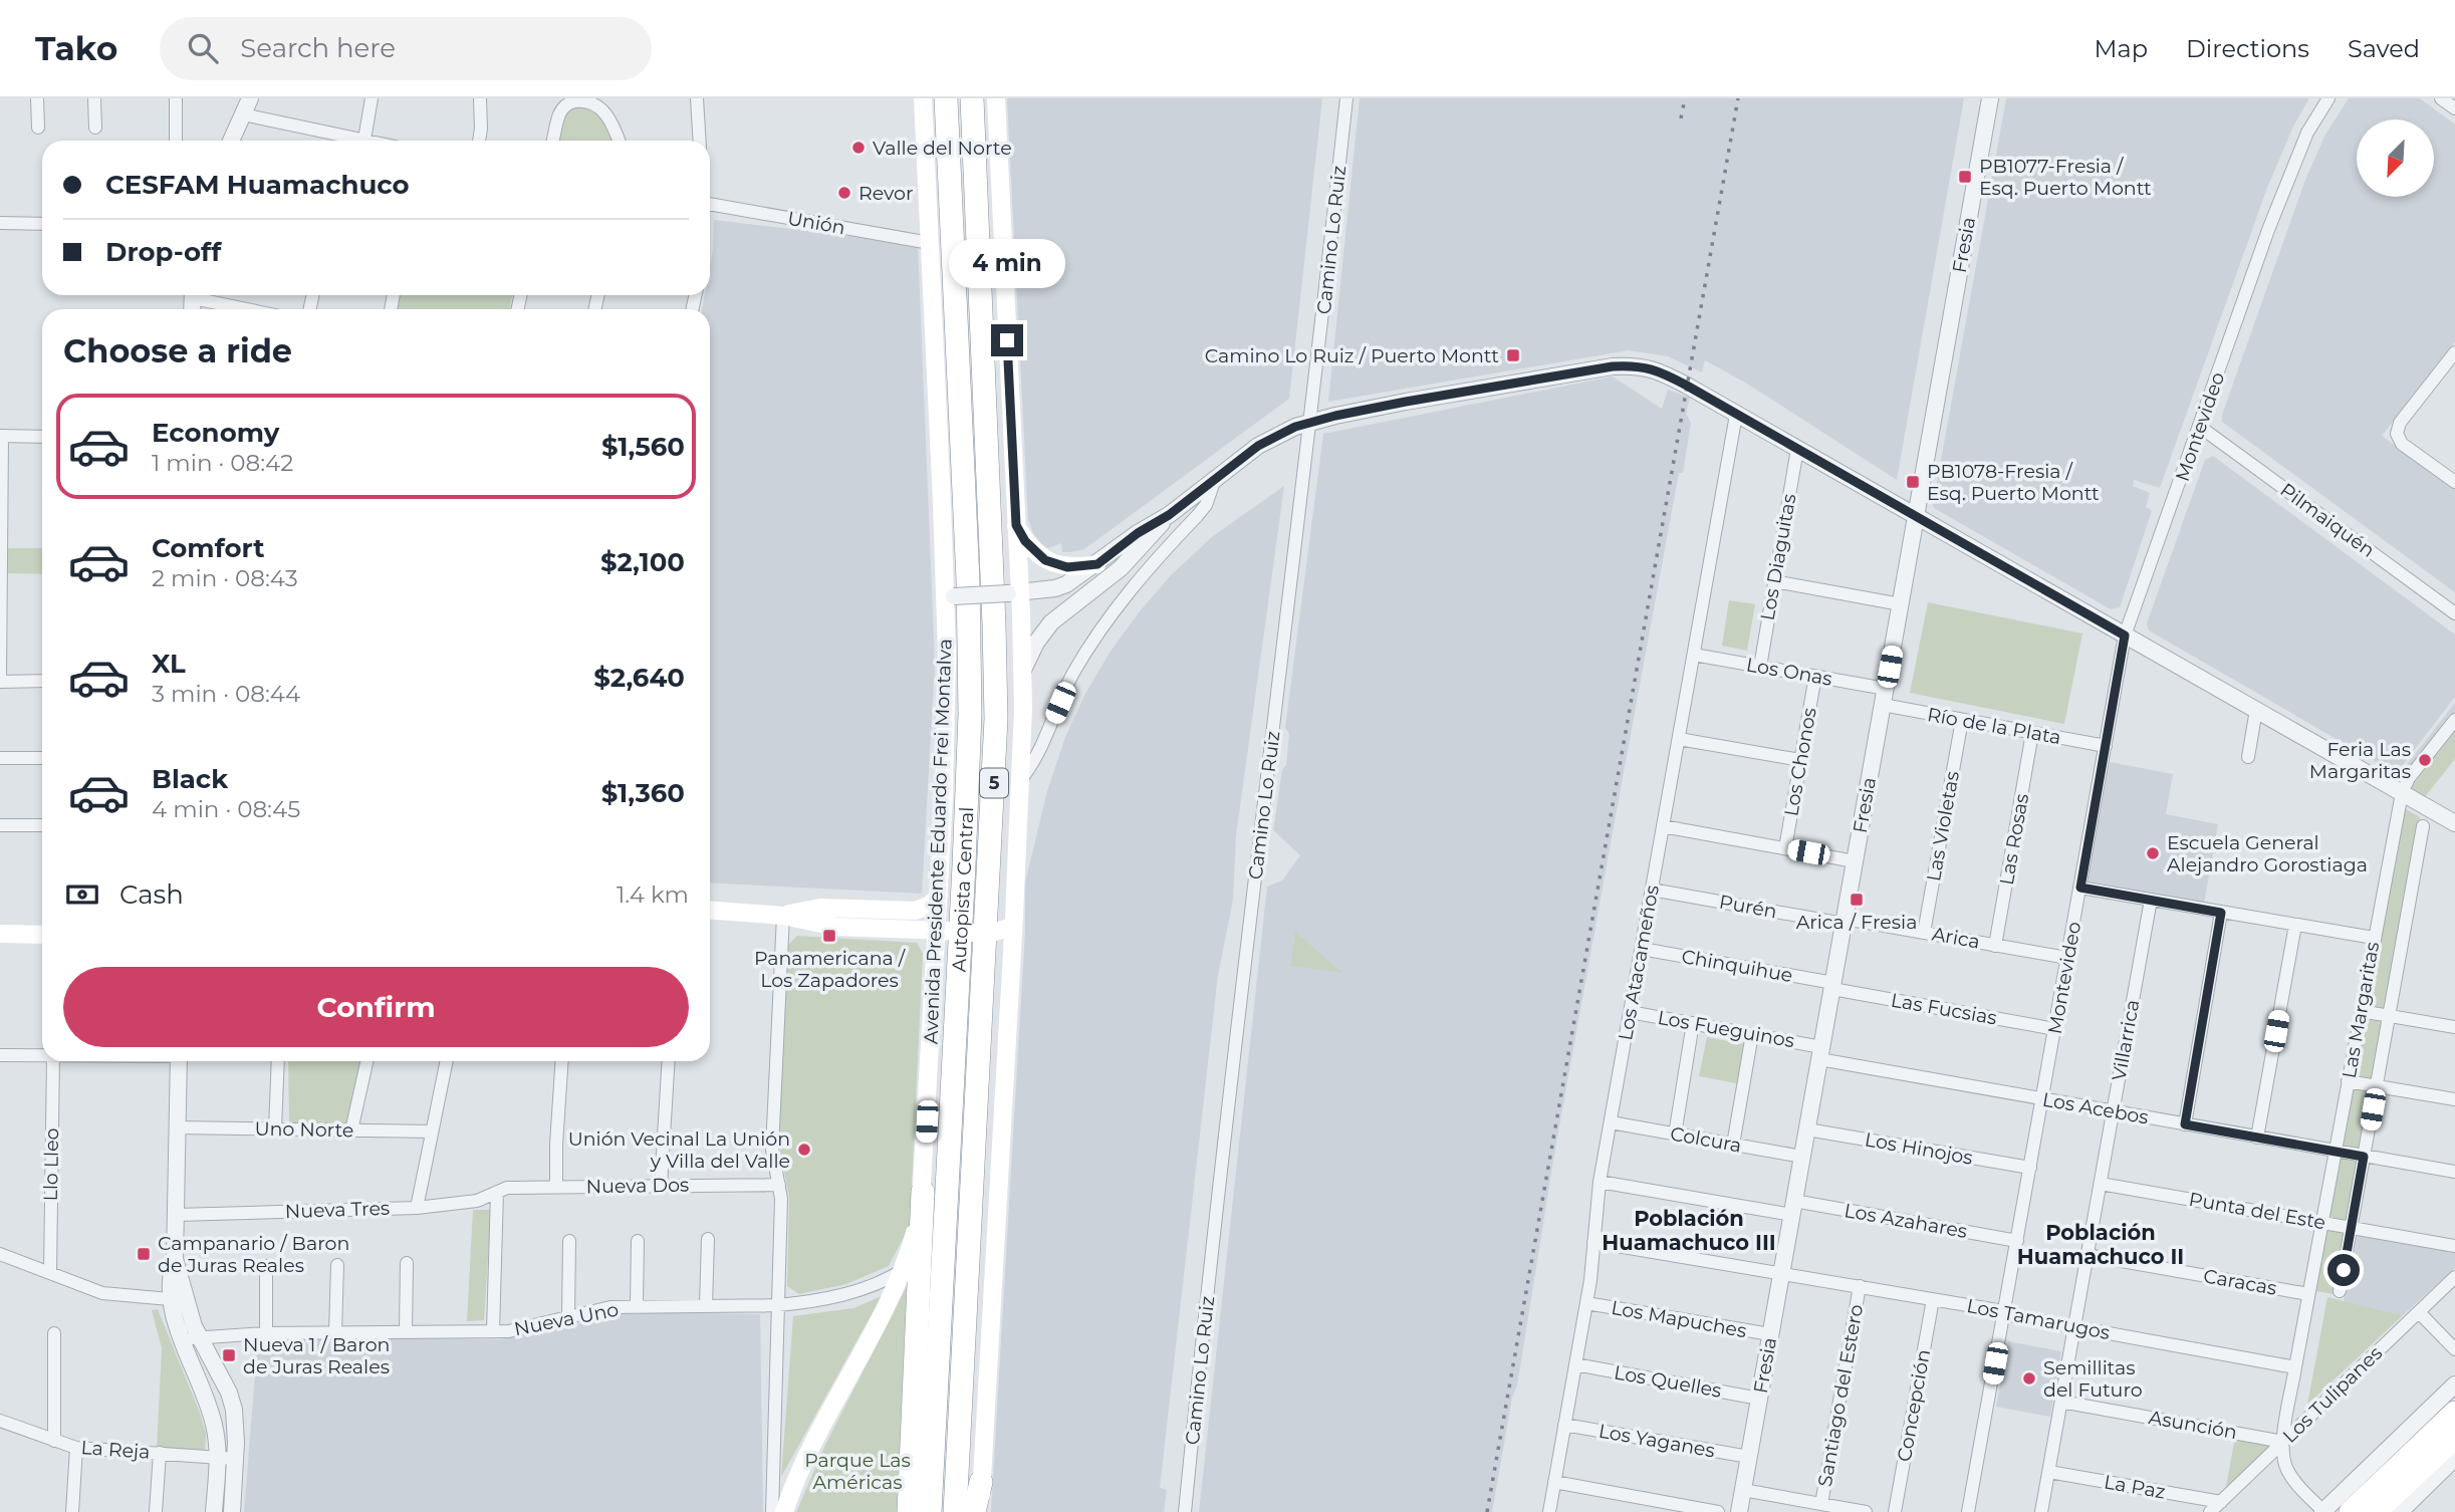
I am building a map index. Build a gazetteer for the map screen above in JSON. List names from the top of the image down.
{
  "streets": {
    "highway": ["5", "Autopista Central"],
    "main road": ["Avenida Presidente Eduardo Frei Montalva"],
    "street": [
      "Unión",
      "Camino Lo Ruiz",
      "Fresia",
      "Montevideo",
      "Pilmaiquén",
      "Los Diaguitas",
      "Los Onas",
      "Río de la Plata",
      "Los Chonos",
      "Las Violetas",
      "Las Rosas",
      "Purén",
      "Arica",
      "Los Atacameños",
      "Chinquihue",
      "Las Fucsias",
      "Las Margaritas",
      "Los Fueguinos",
      "Villarrica",
      "Los Acebos",
      "Uno Norte",
      "Colcura",
      "Los Hinojos",
      "Llo Lleo",
      "Nueva Dos",
      "Nueva Tres",
      "Punta del Este",
      "Los Azahares",
      "Caracas",
      "Nueva Uno",
      "Los Mapuches",
      "Los Tamarugos",
      "Los Quelles",
      "Los Tulipanes",
      "Santiago del Estero",
      "Concepción",
      "Asunción",
      "Los Yaganes",
      "La Reja",
      "La Paz"
    ]
  },
  "crossings": [
    ["Unión", "Avenida Presidente Eduardo Frei Montalva"],
    ["Fresia", "Los Onas"],
    ["Fresia", "Río de la Plata"],
    ["Fresia", "Purén"],
    ["Fresia", "Arica"],
    ["Fresia", "Chinquihue"],
    ["Fresia", "Las Fucsias"],
    ["Fresia", "Los Fueguinos"],
    ["Fresia", "Los Acebos"],
    ["Fresia", "Colcura"],
    ["Fresia", "Los Hinojos"],
    ["Fresia", "Los Azahares"],
    ["Fresia", "Los Mapuches"],
    ["Fresia", "Los Tamarugos"],
    ["Fresia", "Los Quelles"],
    ["Fresia", "Los Yaganes"],
    ["Montevideo", "Pilmaiquén"],
    ["Montevideo", "Río de la Plata"],
    ["Montevideo", "Arica"],
    ["Montevideo", "Las Fucsias"],
    ["Montevideo", "Los Acebos"],
    ["Montevideo", "Los Hinojos"],
    ["Montevideo", "Los Azahares"],
    ["Montevideo", "Los Tamarugos"],
    ["Los Diaguitas", "Los Onas"],
    ["Los Onas", "Los Chonos"],
    ["Los Onas", "Los Atacameños"],
    ["Río de la Plata", "Las Violetas"],
    ["Río de la Plata", "Las Rosas"],
    ["Las Violetas", "Arica"],
    ["Las Rosas", "Arica"],
    ["Avenida Presidente Eduardo Frei Montalva", "Nueva Uno"],
    ["Purén", "Arica"],
    ["Purén", "Los Atacameños"],
    ["Los Atacameños", "Chinquihue"],
    ["Los Atacameños", "Los Fueguinos"],
    ["Los Atacameños", "Colcura"],
    ["Los Atacameños", "Los Azahares"],
    ["Los Atacameños", "Los Mapuches"],
    ["Los Atacameños", "Los Tamarugos"],
    ["Los Atacameños", "Los Quelles"],
    ["Los Atacameños", "Los Yaganes"],
    ["Chinquihue", "Las Fucsias"],
    ["Las Margaritas", "Los Acebos"],
    ["Las Margaritas", "Punta del Este"],
    ["Las Margaritas", "Caracas"],
    ["Las Margaritas", "Los Tamarugos"],
    ["Las Margaritas", "Los Tulipanes"],
    ["Las Margaritas", "Asunción"],
    ["Los Fueguinos", "Los Acebos"],
    ["Villarrica", "Los Acebos"],
    ["Villarrica", "Punta del Este"],
    ["Villarrica", "Caracas"],
    ["Villarrica", "Los Tamarugos"],
    ["Villarrica", "Asunción"],
    ["Villarrica", "La Paz"],
    ["Nueva Dos", "Nueva Tres"],
    ["Los Tamarugos", "Santiago del Estero"],
    ["Los Tamarugos", "Concepción"],
    ["Los Tulipanes", "Asunción"],
    ["Los Tulipanes", "La Paz"]
  ],
  "districts": ["Población Huamachuco III", "Población Huamachuco II"],
  "parks": ["Parque Las Américas"],
  "places": {
    "other": [
      "Valle del Norte",
      "Revor",
      "Feria Las Margaritas",
      "Escuela General Alejandro Gorostiaga",
      "Unión Vecinal La Unión y Villa del Valle",
      "Semillitas del Futuro"
    ],
    "transit": [
      "PB1077-Fresia / Esq. Puerto Montt",
      "Camino Lo Ruiz / Puerto Montt",
      "PB1078-Fresia / Esq. Puerto Montt",
      "Arica / Fresia",
      "Panamericana / Los Zapadores",
      "Campanario / Baron de Juras Reales",
      "Nueva 1 / Baron de Juras Reales"
    ]
  },
  "north": "bottom left",
  "page": {
    "header": "Tako",
    "search": "Search here",
    "nav": ["Map", "Directions", "Saved"],
    "banner": ["CESFAM Huamachuco", "Drop-off"],
    "bubble": "4 min",
    "heading": "Choose a ride",
    "list": [
      {
        "name": "Economy",
        "note": "1 min · 08:42",
        "value": "$1,560"
      },
      {
        "name": "Comfort",
        "note": "2 min · 08:43",
        "value": "$2,100"
      },
      {
        "name": "XL",
        "note": "3 min · 08:44",
        "value": "$2,640"
      },
      {
        "name": "Black",
        "note": "4 min · 08:45",
        "value": "$1,360"
      }
    ],
    "pay": ["Cash", "1.4 km"],
    "buttons": "Confirm"
  }
}
